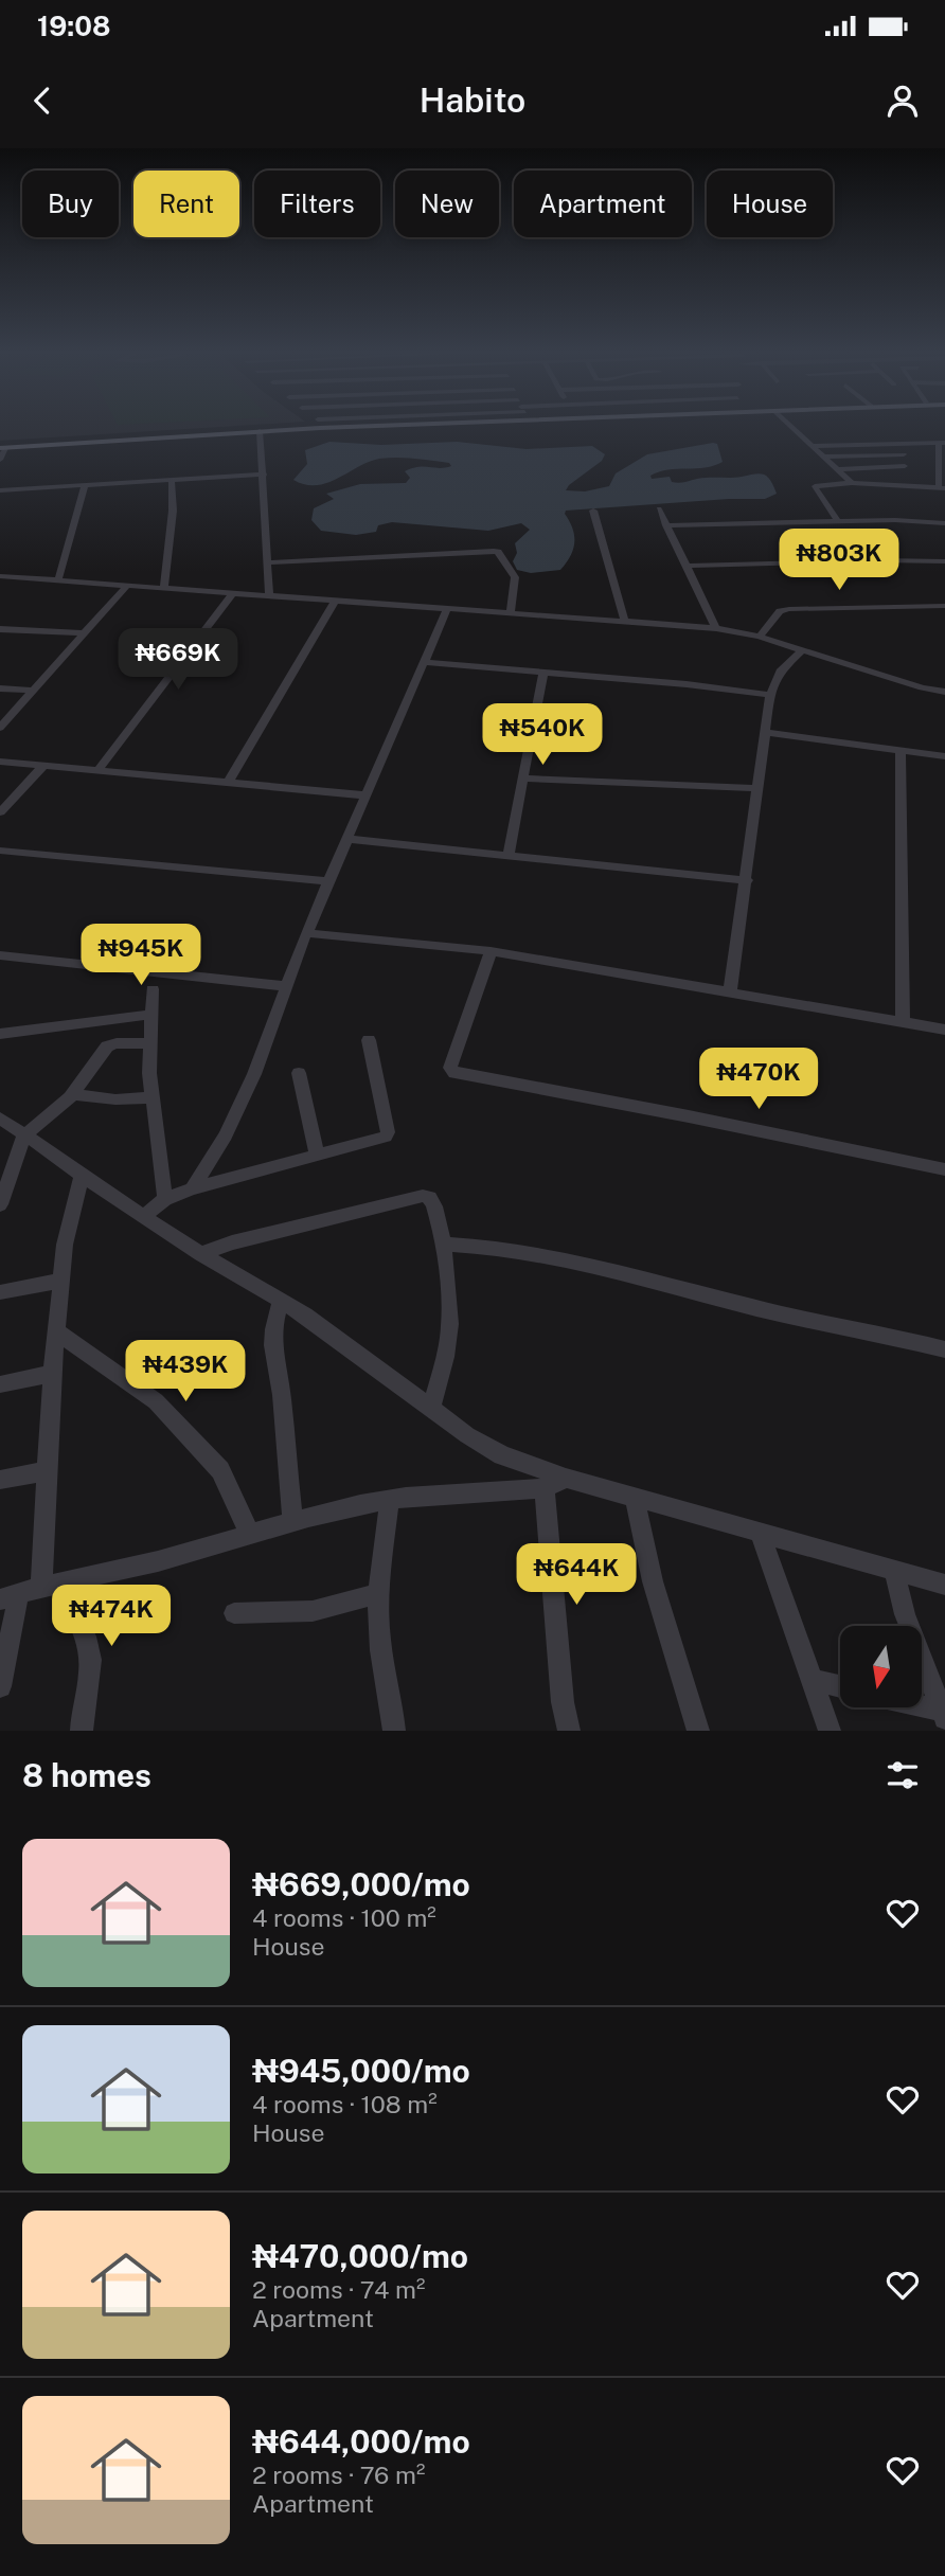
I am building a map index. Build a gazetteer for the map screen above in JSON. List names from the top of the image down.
{
  "north": "bottom",
  "page": {
    "status": "19:08",
    "header": "Habito",
    "chip": [
      "Buy",
      "Rent",
      "Filters",
      "New",
      "Apartment",
      "House"
    ],
    "price": [
      "₦803K",
      "₦669K",
      "₦540K",
      "₦945K",
      "₦470K",
      "₦439K",
      "₦644K",
      "₦474K"
    ],
    "heading": "8 homes",
    "list": [
      {
        "name": "₦669,000/mo",
        "note": "4 rooms · 100 m² · House"
      },
      {
        "name": "₦945,000/mo",
        "note": "4 rooms · 108 m² · House"
      },
      {
        "name": "₦470,000/mo",
        "note": "2 rooms · 74 m² · Apartment"
      },
      {
        "name": "₦644,000/mo",
        "note": "2 rooms · 76 m² · Apartment"
      }
    ]
  }
}
